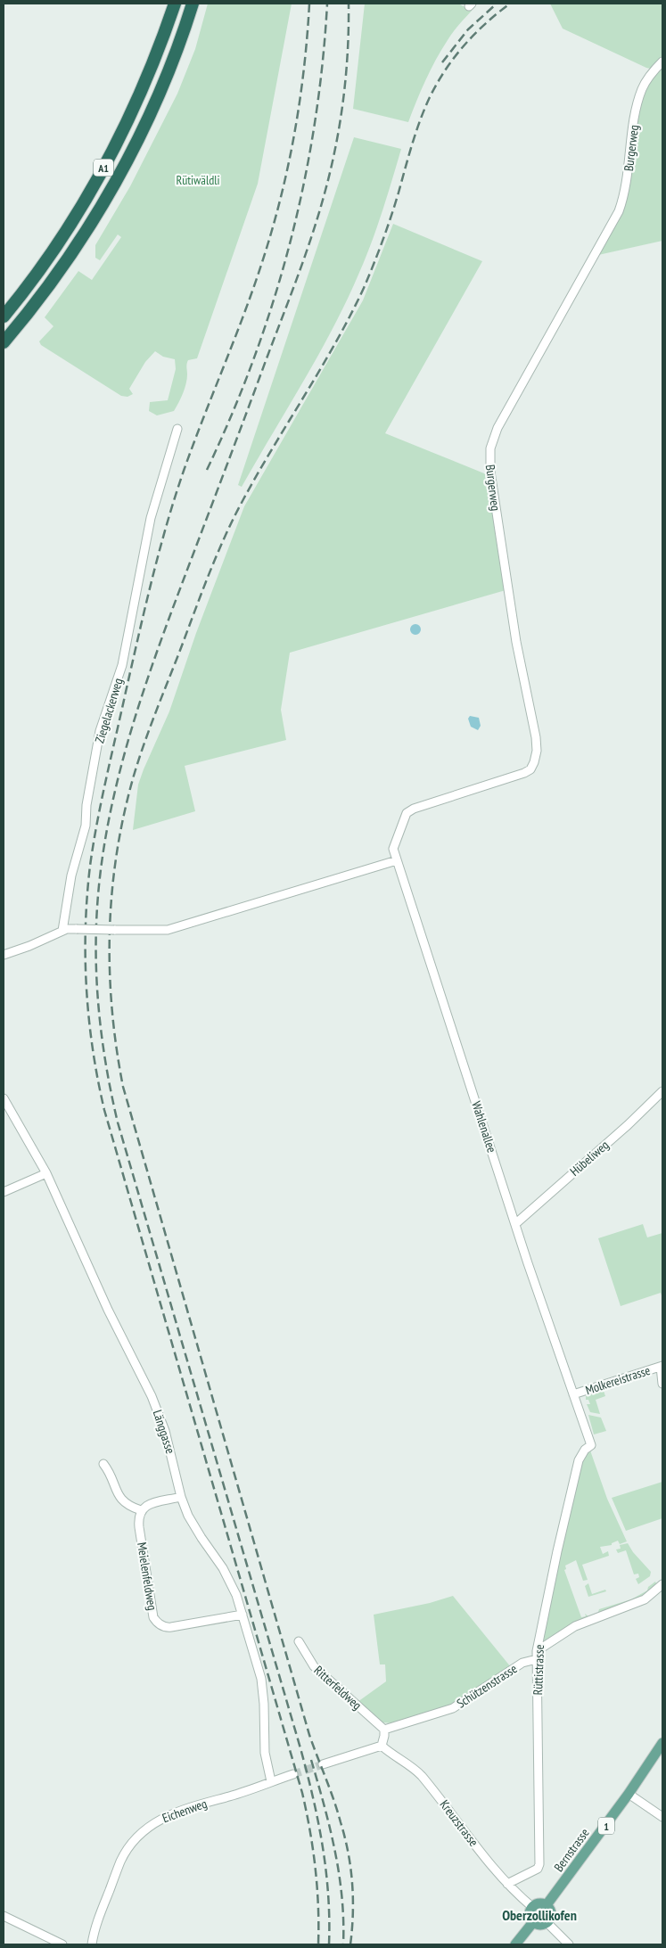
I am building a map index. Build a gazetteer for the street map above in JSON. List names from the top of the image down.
{
  "streets": {
    "highway": ["A1"],
    "main road": ["1", "Bernstrasse"],
    "street": [
      "Burgerweg",
      "Ziegelackerweg",
      "Wahlenallee",
      "Hübeliweg",
      "Molkereistrasse",
      "Länggasse",
      "Meielenfeldweg",
      "Rüttistrasse",
      "Schützenstrasse",
      "Ritterfeldweg",
      "Eichenweg",
      "Kreuzstrasse"
    ]
  },
  "crossings": [
    ["Burgerweg", "Wahlenallee"],
    ["Wahlenallee", "Hübeliweg"],
    ["Wahlenallee", "Molkereistrasse"],
    ["Wahlenallee", "Rüttistrasse"],
    ["Länggasse", "Meielenfeldweg"],
    ["Länggasse", "Eichenweg"],
    ["Rüttistrasse", "Schützenstrasse"],
    ["Rüttistrasse", "Kreuzstrasse"],
    ["Schützenstrasse", "Ritterfeldweg"],
    ["Kreuzstrasse", "Bernstrasse"]
  ],
  "districts": ["Oberzollikofen"],
  "parks": ["Rütiwäldli"]
}
